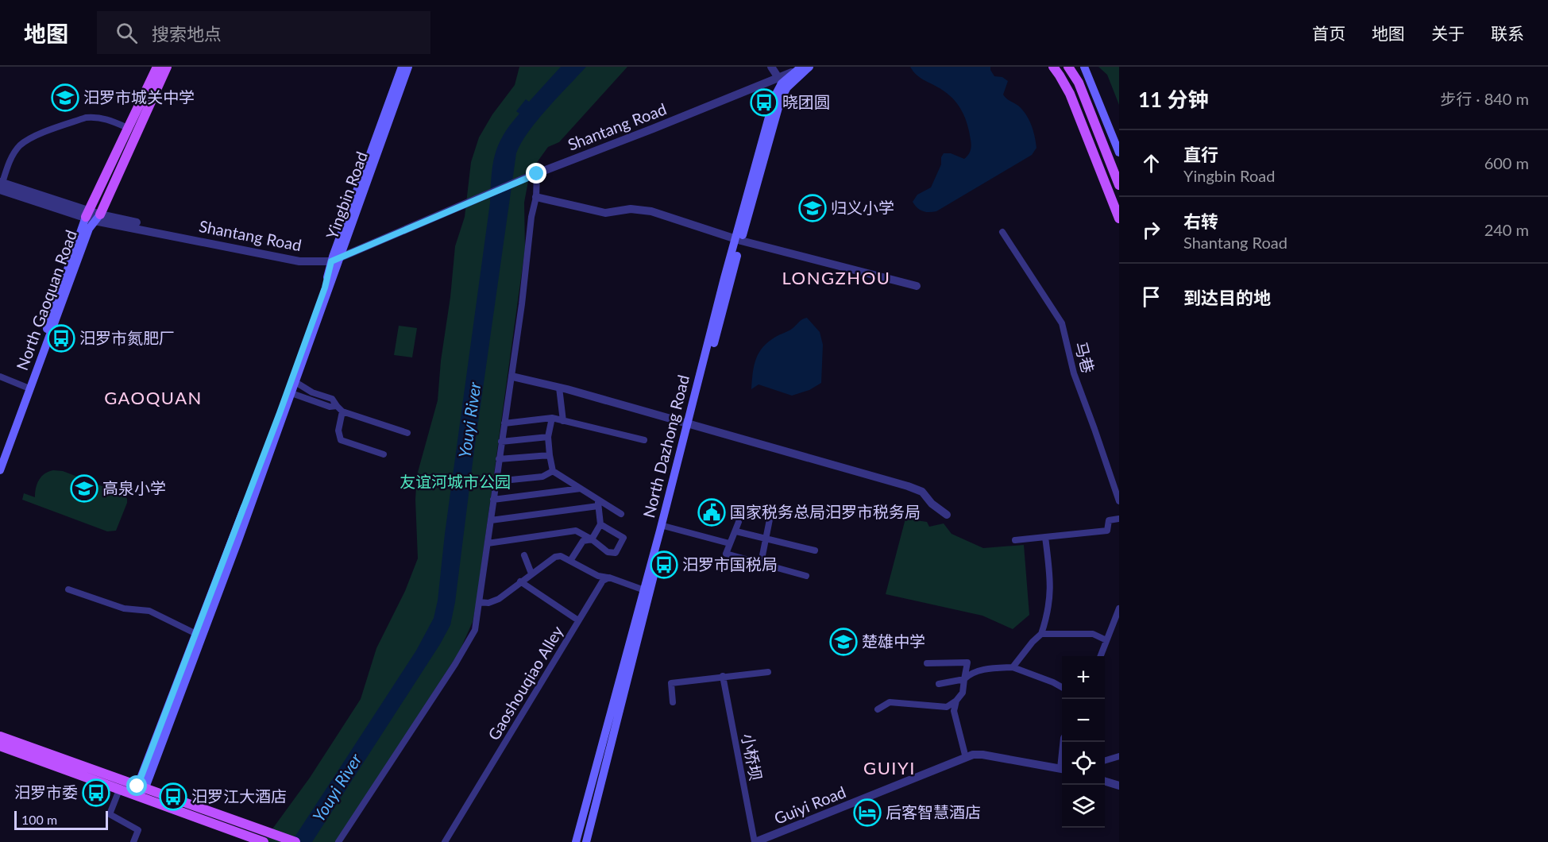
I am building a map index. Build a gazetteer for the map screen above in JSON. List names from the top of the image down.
{
  "streets": {
    "main road": ["Yingbin Road", "North Gaoquan Road", "North Dazhong Road"],
    "street": [
      "Shantang Road",
      "马巷",
      "Gaoshouqiao Alley",
      "小桥坝",
      "Guiyi Road"
    ]
  },
  "crossings": [
    ["Shantang Road", "Yingbin Road"],
    ["Shantang Road", "North Gaoquan Road"],
    ["Shantang Road", "North Dazhong Road"],
    ["小桥坝", "Guiyi Road"]
  ],
  "districts": ["LONGZHOU", "GAOQUAN", "GUIYI"],
  "water": ["Youyi River"],
  "parks": ["友谊河城市公园"],
  "places": {
    "school or university": [
      "汨罗市城关中学",
      "归义小学",
      "高泉小学",
      "楚雄中学"
    ],
    "bus stop": [
      "晓团圆",
      "汨罗市氮肥厂",
      "汨罗市国税局",
      "汨罗市委",
      "汨罗江大酒店"
    ],
    "public building": ["国家税务总局汨罗市税务局"],
    "hotel": ["后客智慧酒店"]
  },
  "scale_bar": "100 m",
  "page": {
    "header": "地图",
    "search": "搜索地点",
    "nav": [
      "首页",
      "地图",
      "关于",
      "联系"
    ],
    "heading": ["11 分钟", "步行 · 840 m"],
    "list": [
      ["直行", "Yingbin Road", "600 m"],
      ["右转", "Shantang Road", "240 m"],
      "到达目的地"
    ],
    "map_buttons": ["+", "−"],
    "scale": "100 m"
  }
}
